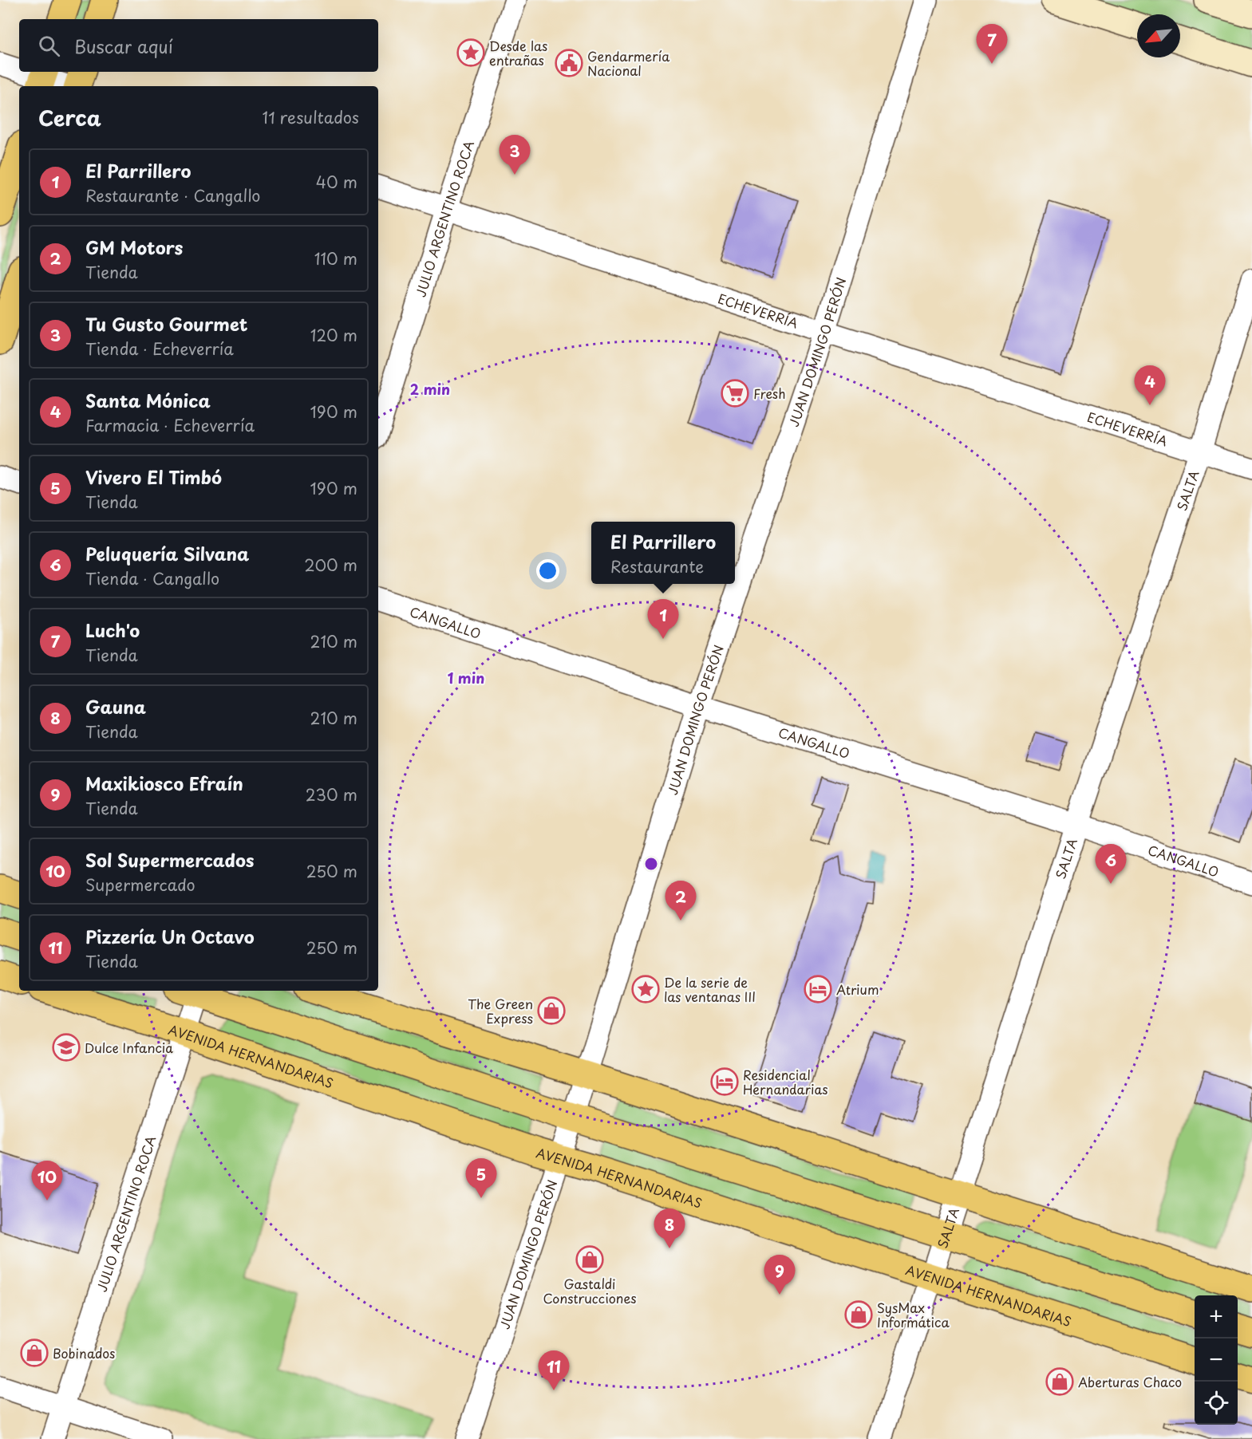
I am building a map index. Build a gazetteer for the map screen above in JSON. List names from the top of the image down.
{
  "streets": {
    "main road": ["AVENIDA HERNANDARIAS"],
    "street": [
      "JULIO ARGENTINO ROCA",
      "ECHEVERRÍA",
      "JUAN DOMINGO PERÓN",
      "SALTA",
      "CANGALLO"
    ]
  },
  "crossings": [
    ["JULIO ARGENTINO ROCA", "ECHEVERRÍA"],
    ["JULIO ARGENTINO ROCA", "AVENIDA HERNANDARIAS"],
    ["ECHEVERRÍA", "JUAN DOMINGO PERÓN"],
    ["ECHEVERRÍA", "SALTA"],
    ["JUAN DOMINGO PERÓN", "CANGALLO"],
    ["JUAN DOMINGO PERÓN", "AVENIDA HERNANDARIAS"],
    ["SALTA", "CANGALLO"],
    ["SALTA", "AVENIDA HERNANDARIAS"]
  ],
  "places": {
    "place": ["Desde las entrañas", "De la serie de las ventanas III"],
    "public building": ["Gendarmería Nacional"],
    "supermarket": ["Fresh"],
    "hotel": ["Atrium", "Residencial Hernandarias"],
    "shop": [
      "The Green Express",
      "Gastaldi Construcciones",
      "SysMax Informática",
      "Bobinados",
      "Aberturas Chaco"
    ],
    "school or university": ["Dulce Infancia"]
  },
  "north": "bottom left",
  "page": {
    "search": "Buscar aquí",
    "pins": [
      "7",
      "3",
      "4",
      "1",
      "6",
      "2",
      "5",
      "10",
      "8",
      "9",
      "11"
    ],
    "heading": ["Cerca", "11 resultados"],
    "list": [
      {
        "mark": "1",
        "name": "El Parrillero",
        "note": "Restaurante · Cangallo",
        "value": "40 m"
      },
      {
        "mark": "2",
        "name": "GM Motors",
        "note": "Tienda",
        "value": "110 m"
      },
      {
        "mark": "3",
        "name": "Tu Gusto Gourmet",
        "note": "Tienda · Echeverría",
        "value": "120 m"
      },
      {
        "mark": "4",
        "name": "Santa Mónica",
        "note": "Farmacia · Echeverría",
        "value": "190 m"
      },
      {
        "mark": "5",
        "name": "Vivero El Timbó",
        "note": "Tienda",
        "value": "190 m"
      },
      {
        "mark": "6",
        "name": "Peluquería Silvana",
        "note": "Tienda · Cangallo",
        "value": "200 m"
      },
      {
        "mark": "7",
        "name": "Luch'o",
        "note": "Tienda",
        "value": "210 m"
      },
      {
        "mark": "8",
        "name": "Gauna",
        "note": "Tienda",
        "value": "210 m"
      },
      {
        "mark": "9",
        "name": "Maxikiosco Efraín",
        "note": "Tienda",
        "value": "230 m"
      },
      {
        "mark": "10",
        "name": "Sol Supermercados",
        "note": "Supermercado",
        "value": "250 m"
      },
      {
        "mark": "11",
        "name": "Pizzería Un Octavo",
        "note": "Tienda",
        "value": "250 m"
      }
    ],
    "popup": ["El Parrillero", "Restaurante"],
    "map_buttons": ["+", "−"]
  },
  "rings": ["2 min", "1 min"]
}
